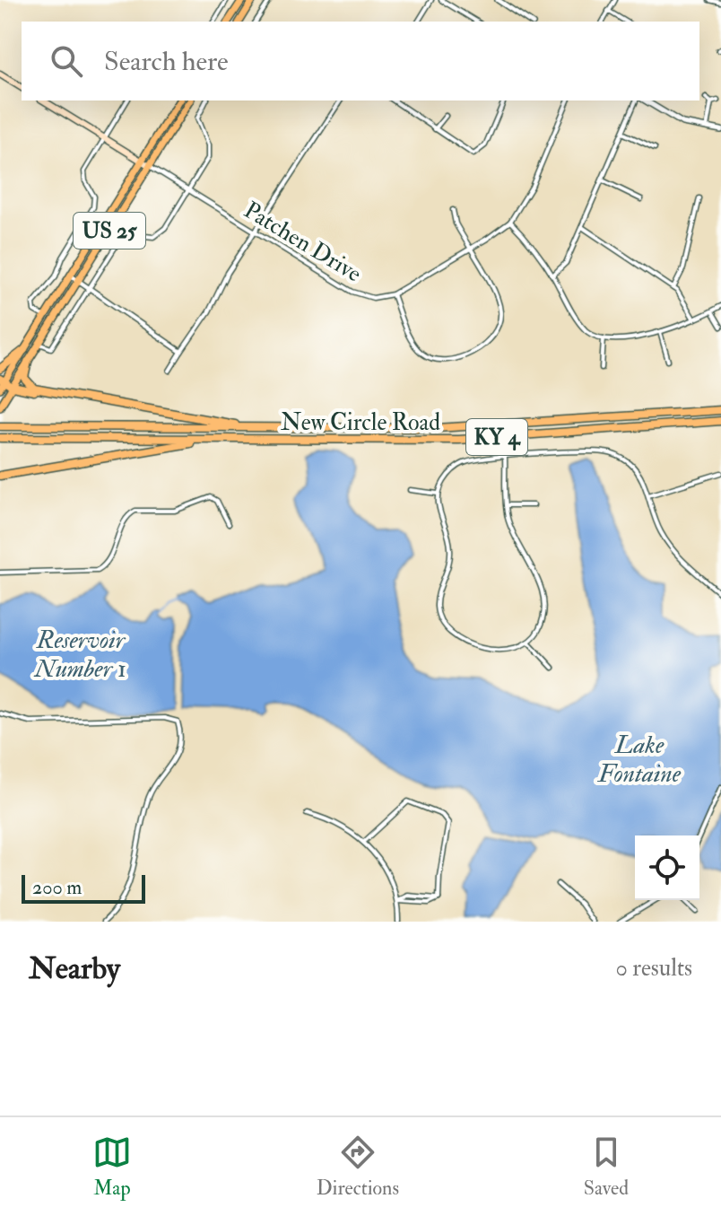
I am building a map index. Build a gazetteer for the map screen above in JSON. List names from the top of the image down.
{
  "streets": {
    "highway": ["US 25", "New Circle Road", "KY 4"],
    "street": ["Patchen Drive"]
  },
  "crossings": [
    ["US 25", "Patchen Drive"]
  ],
  "water": ["Reservoir Number 1", "Lake Fontaine"],
  "scale_bar": "200 m",
  "page": {
    "search": "Search here",
    "scale": "200 m",
    "heading": ["Nearby", "0 results"],
    "nav": ["Map", "Directions", "Saved"]
  }
}
